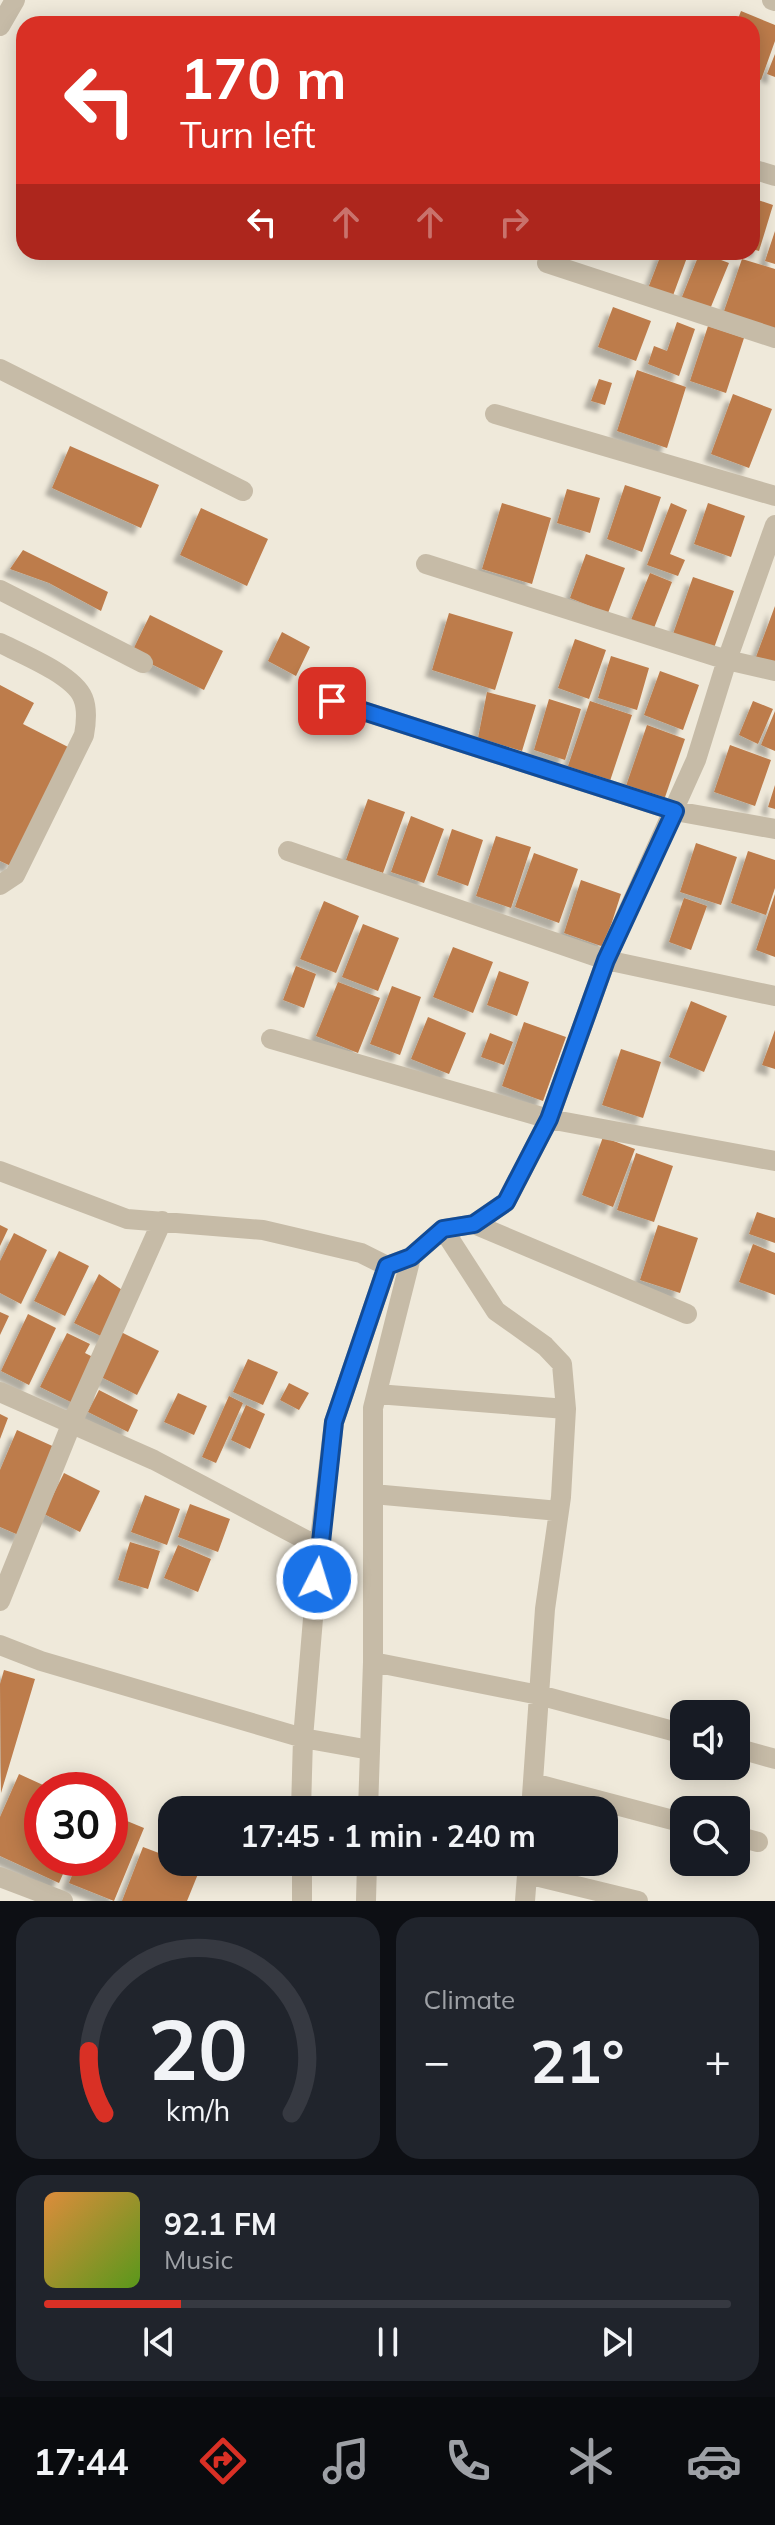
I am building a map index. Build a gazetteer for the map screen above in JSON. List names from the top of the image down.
{
  "page": {
    "turn": ["170 m", "Turn left"],
    "limit": "30",
    "trip": "17:45 · 1 min · 240 m",
    "tile": "Climate",
    "heat": ["−", "21°", "+"],
    "song": ["92.1 FM", "Music"],
    "tabs": "17:44",
    "gauge": ["20", "km/h"]
  }
}
